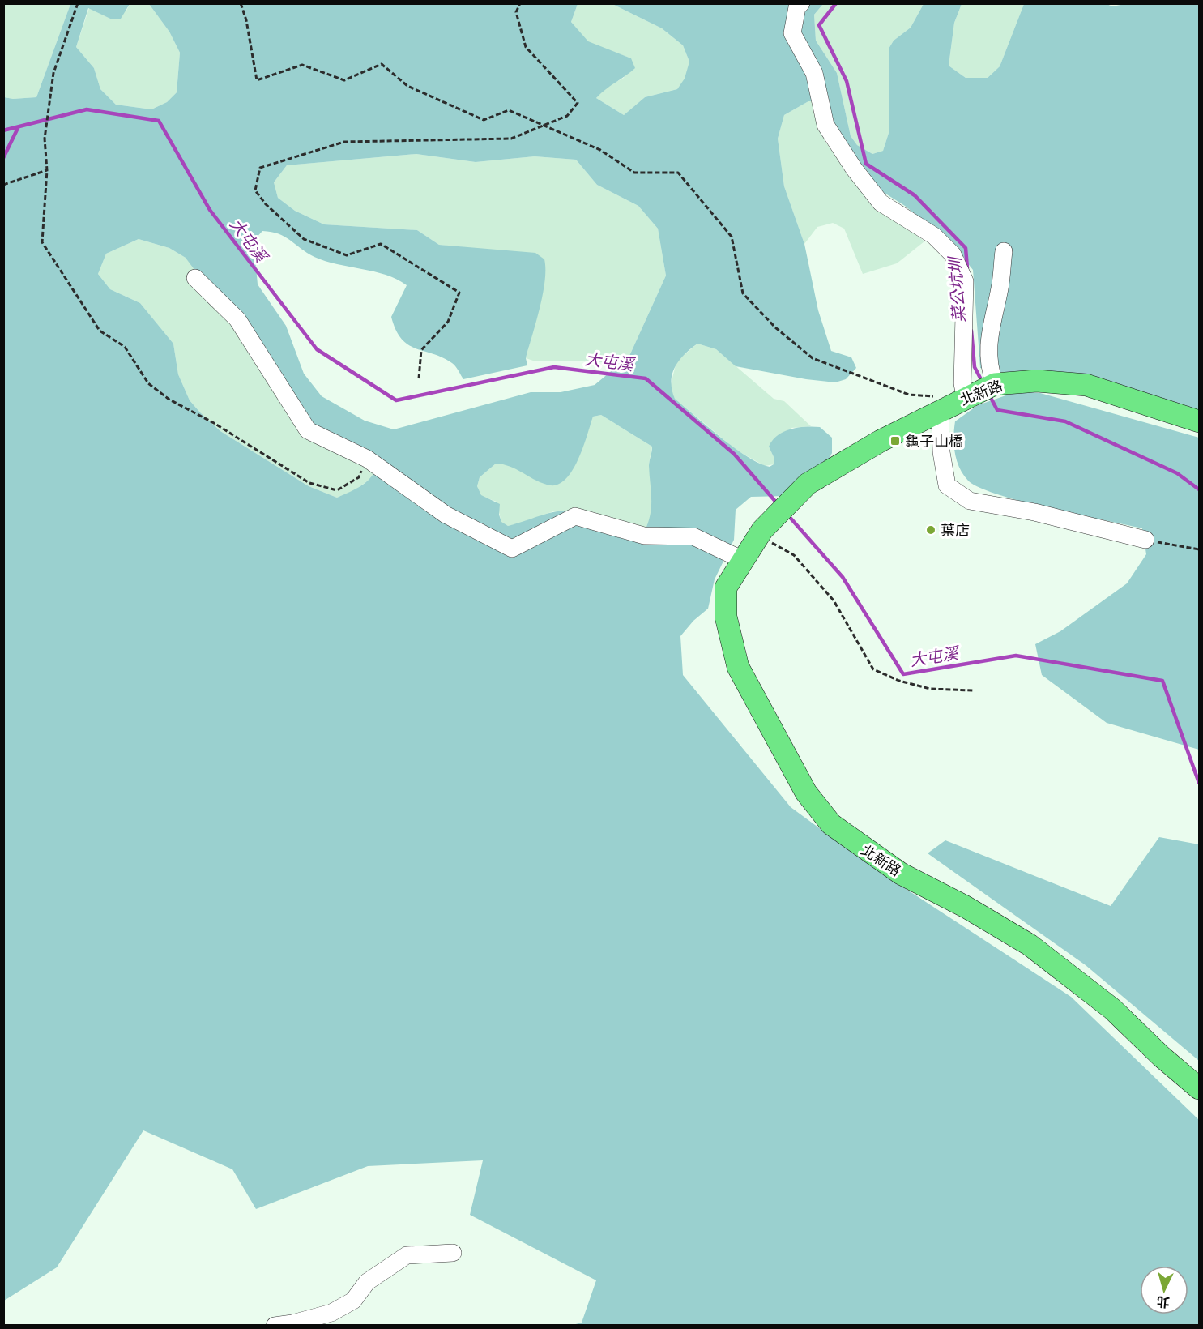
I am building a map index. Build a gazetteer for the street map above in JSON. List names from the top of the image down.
{
  "streets": {
    "main road": ["北新路"]
  },
  "water": ["大屯溪", "菜公坑圳"],
  "places": {
    "transit": ["龜子山橋"],
    "other": ["葉店"]
  },
  "north": "bottom"
}
